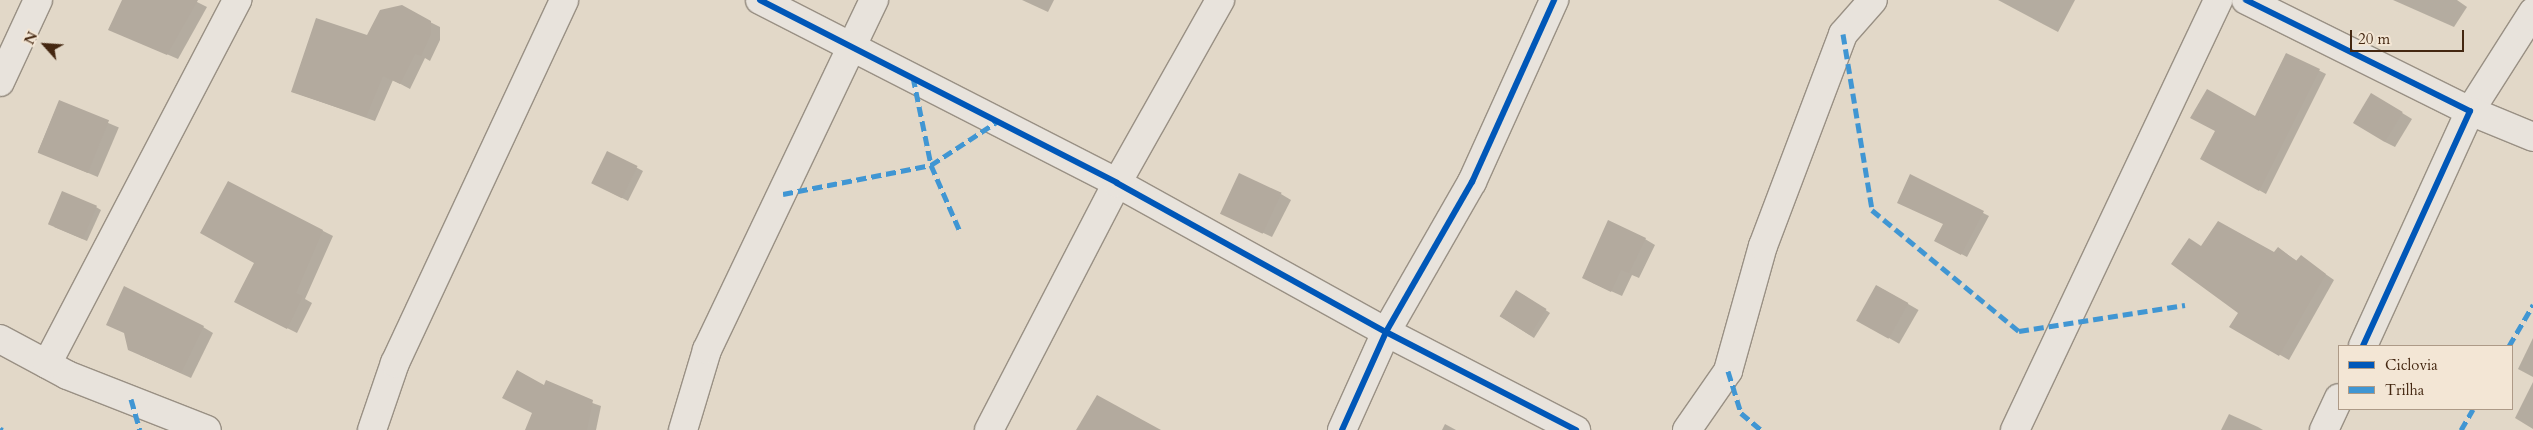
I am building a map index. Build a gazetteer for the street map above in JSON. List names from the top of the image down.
{
  "legend": ["Ciclovia", "Trilha"],
  "scale_bar": "20 m",
  "north": "top left"
}
